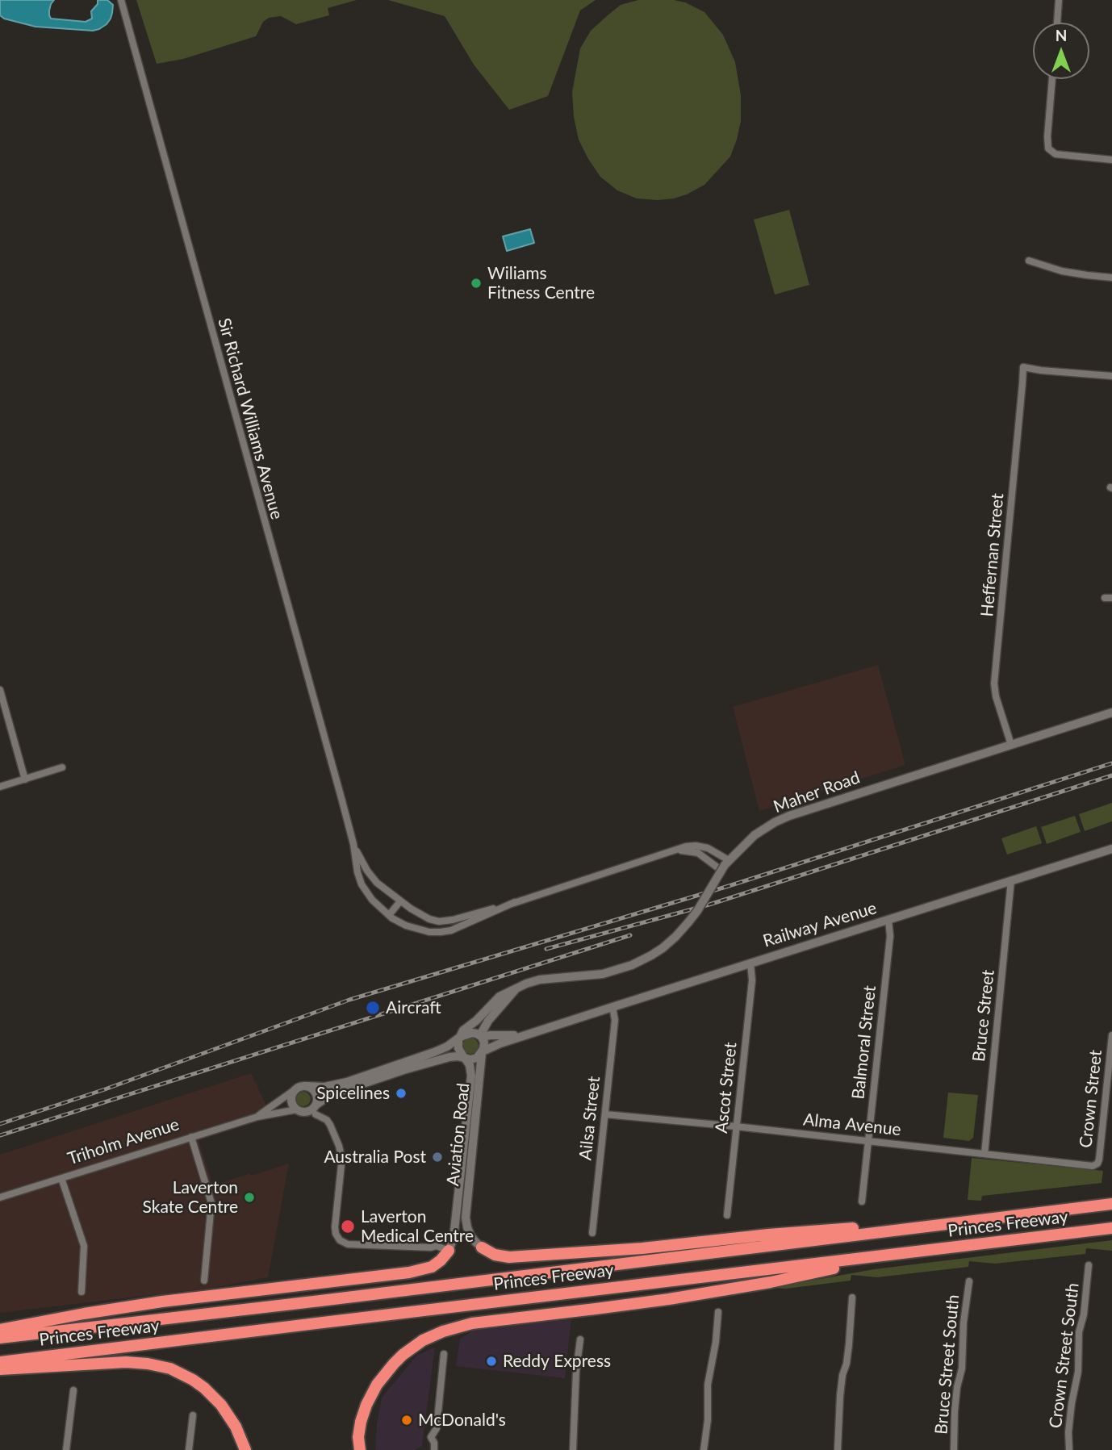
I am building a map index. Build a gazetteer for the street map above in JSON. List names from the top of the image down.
{
  "streets": {
    "highway": ["Princes Freeway"],
    "street": [
      "Sir Richard Williams Avenue",
      "Heffernan Street",
      "Maher Road",
      "Railway Avenue",
      "Bruce Street",
      "Balmoral Street",
      "Ascot Street",
      "Crown Street",
      "Ailsa Street",
      "Alma Avenue",
      "Aviation Road",
      "Triholm Avenue",
      "Crown Street South",
      "Bruce Street South"
    ]
  },
  "crossings": [
    ["Sir Richard Williams Avenue", "Maher Road"],
    ["Heffernan Street", "Maher Road"],
    ["Maher Road", "Railway Avenue"],
    ["Maher Road", "Aviation Road"],
    ["Railway Avenue", "Bruce Street"],
    ["Railway Avenue", "Balmoral Street"],
    ["Railway Avenue", "Ascot Street"],
    ["Railway Avenue", "Ailsa Street"],
    ["Railway Avenue", "Aviation Road"],
    ["Bruce Street", "Alma Avenue"],
    ["Balmoral Street", "Alma Avenue"],
    ["Ascot Street", "Alma Avenue"],
    ["Crown Street", "Alma Avenue"],
    ["Ailsa Street", "Alma Avenue"]
  ],
  "places": [
    "Wiliams Fitness Centre",
    "Aircraft",
    "Spicelines",
    "Australia Post",
    "Laverton Skate Centre",
    "Laverton Medical Centre",
    "Reddy Express",
    "McDonald's"
  ],
  "north": "top"
}
